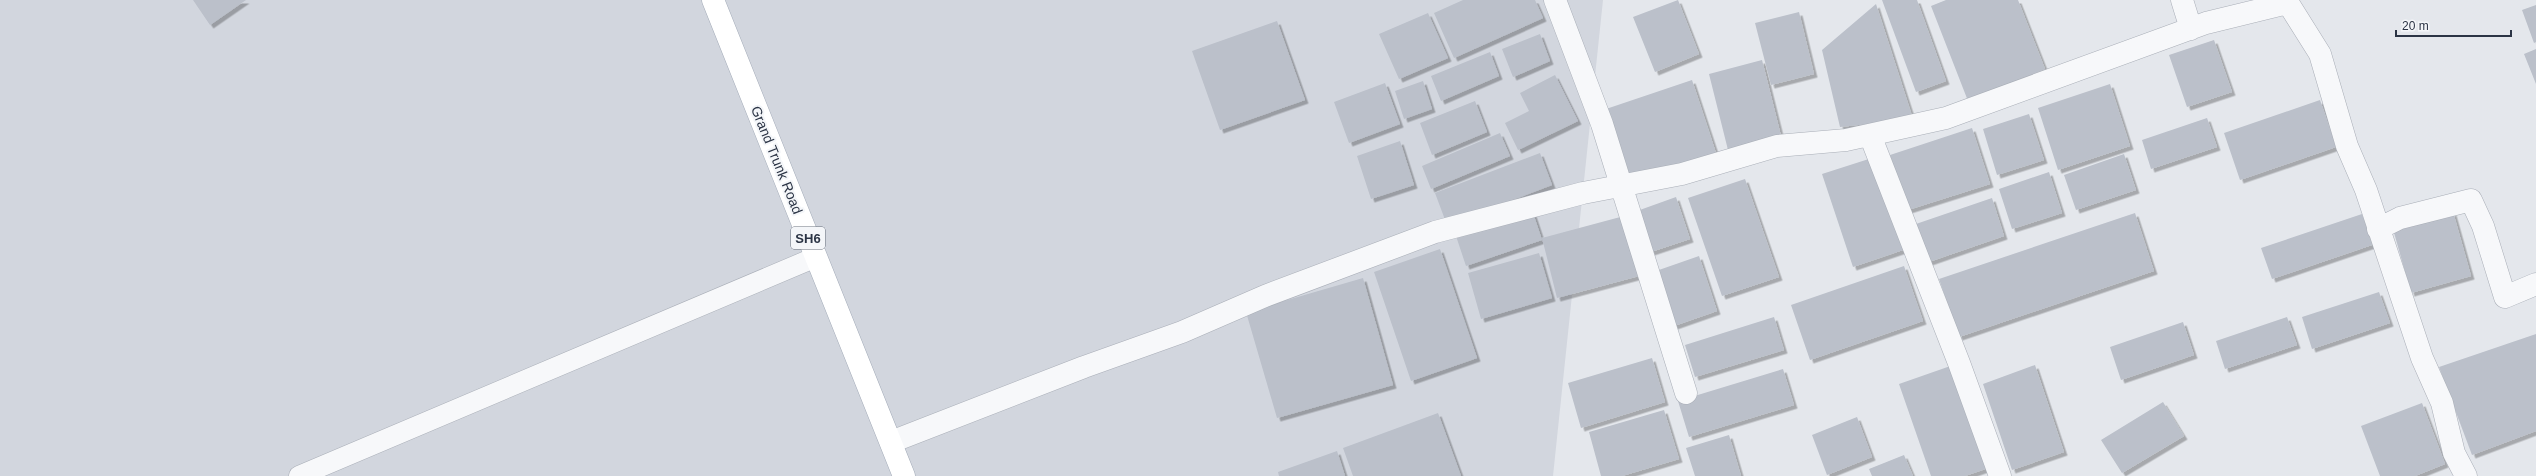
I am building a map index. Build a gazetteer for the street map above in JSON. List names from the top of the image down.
{
  "streets": {
    "main road": ["Grand Trunk Road", "SH6"]
  },
  "scale_bar": "20 m"
}
